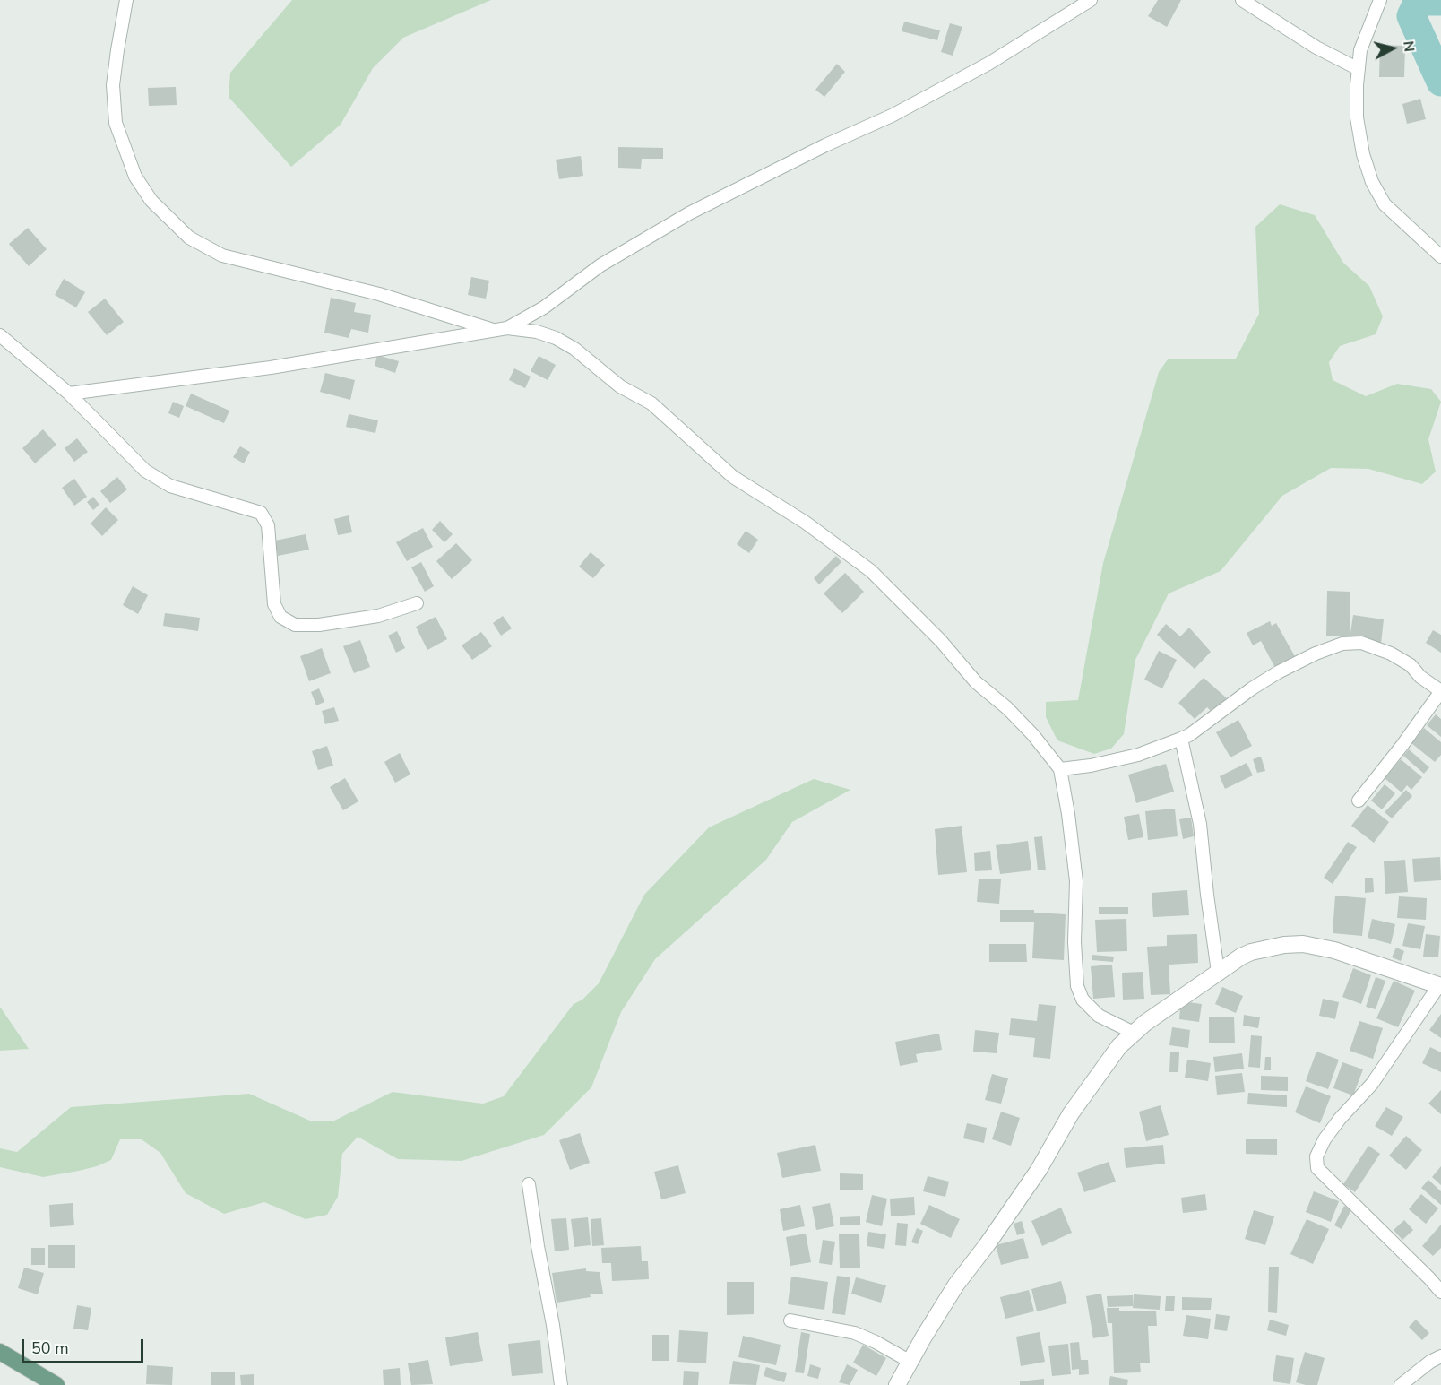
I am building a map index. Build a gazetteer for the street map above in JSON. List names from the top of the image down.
{
  "scale_bar": "50 m",
  "north": "right"
}
